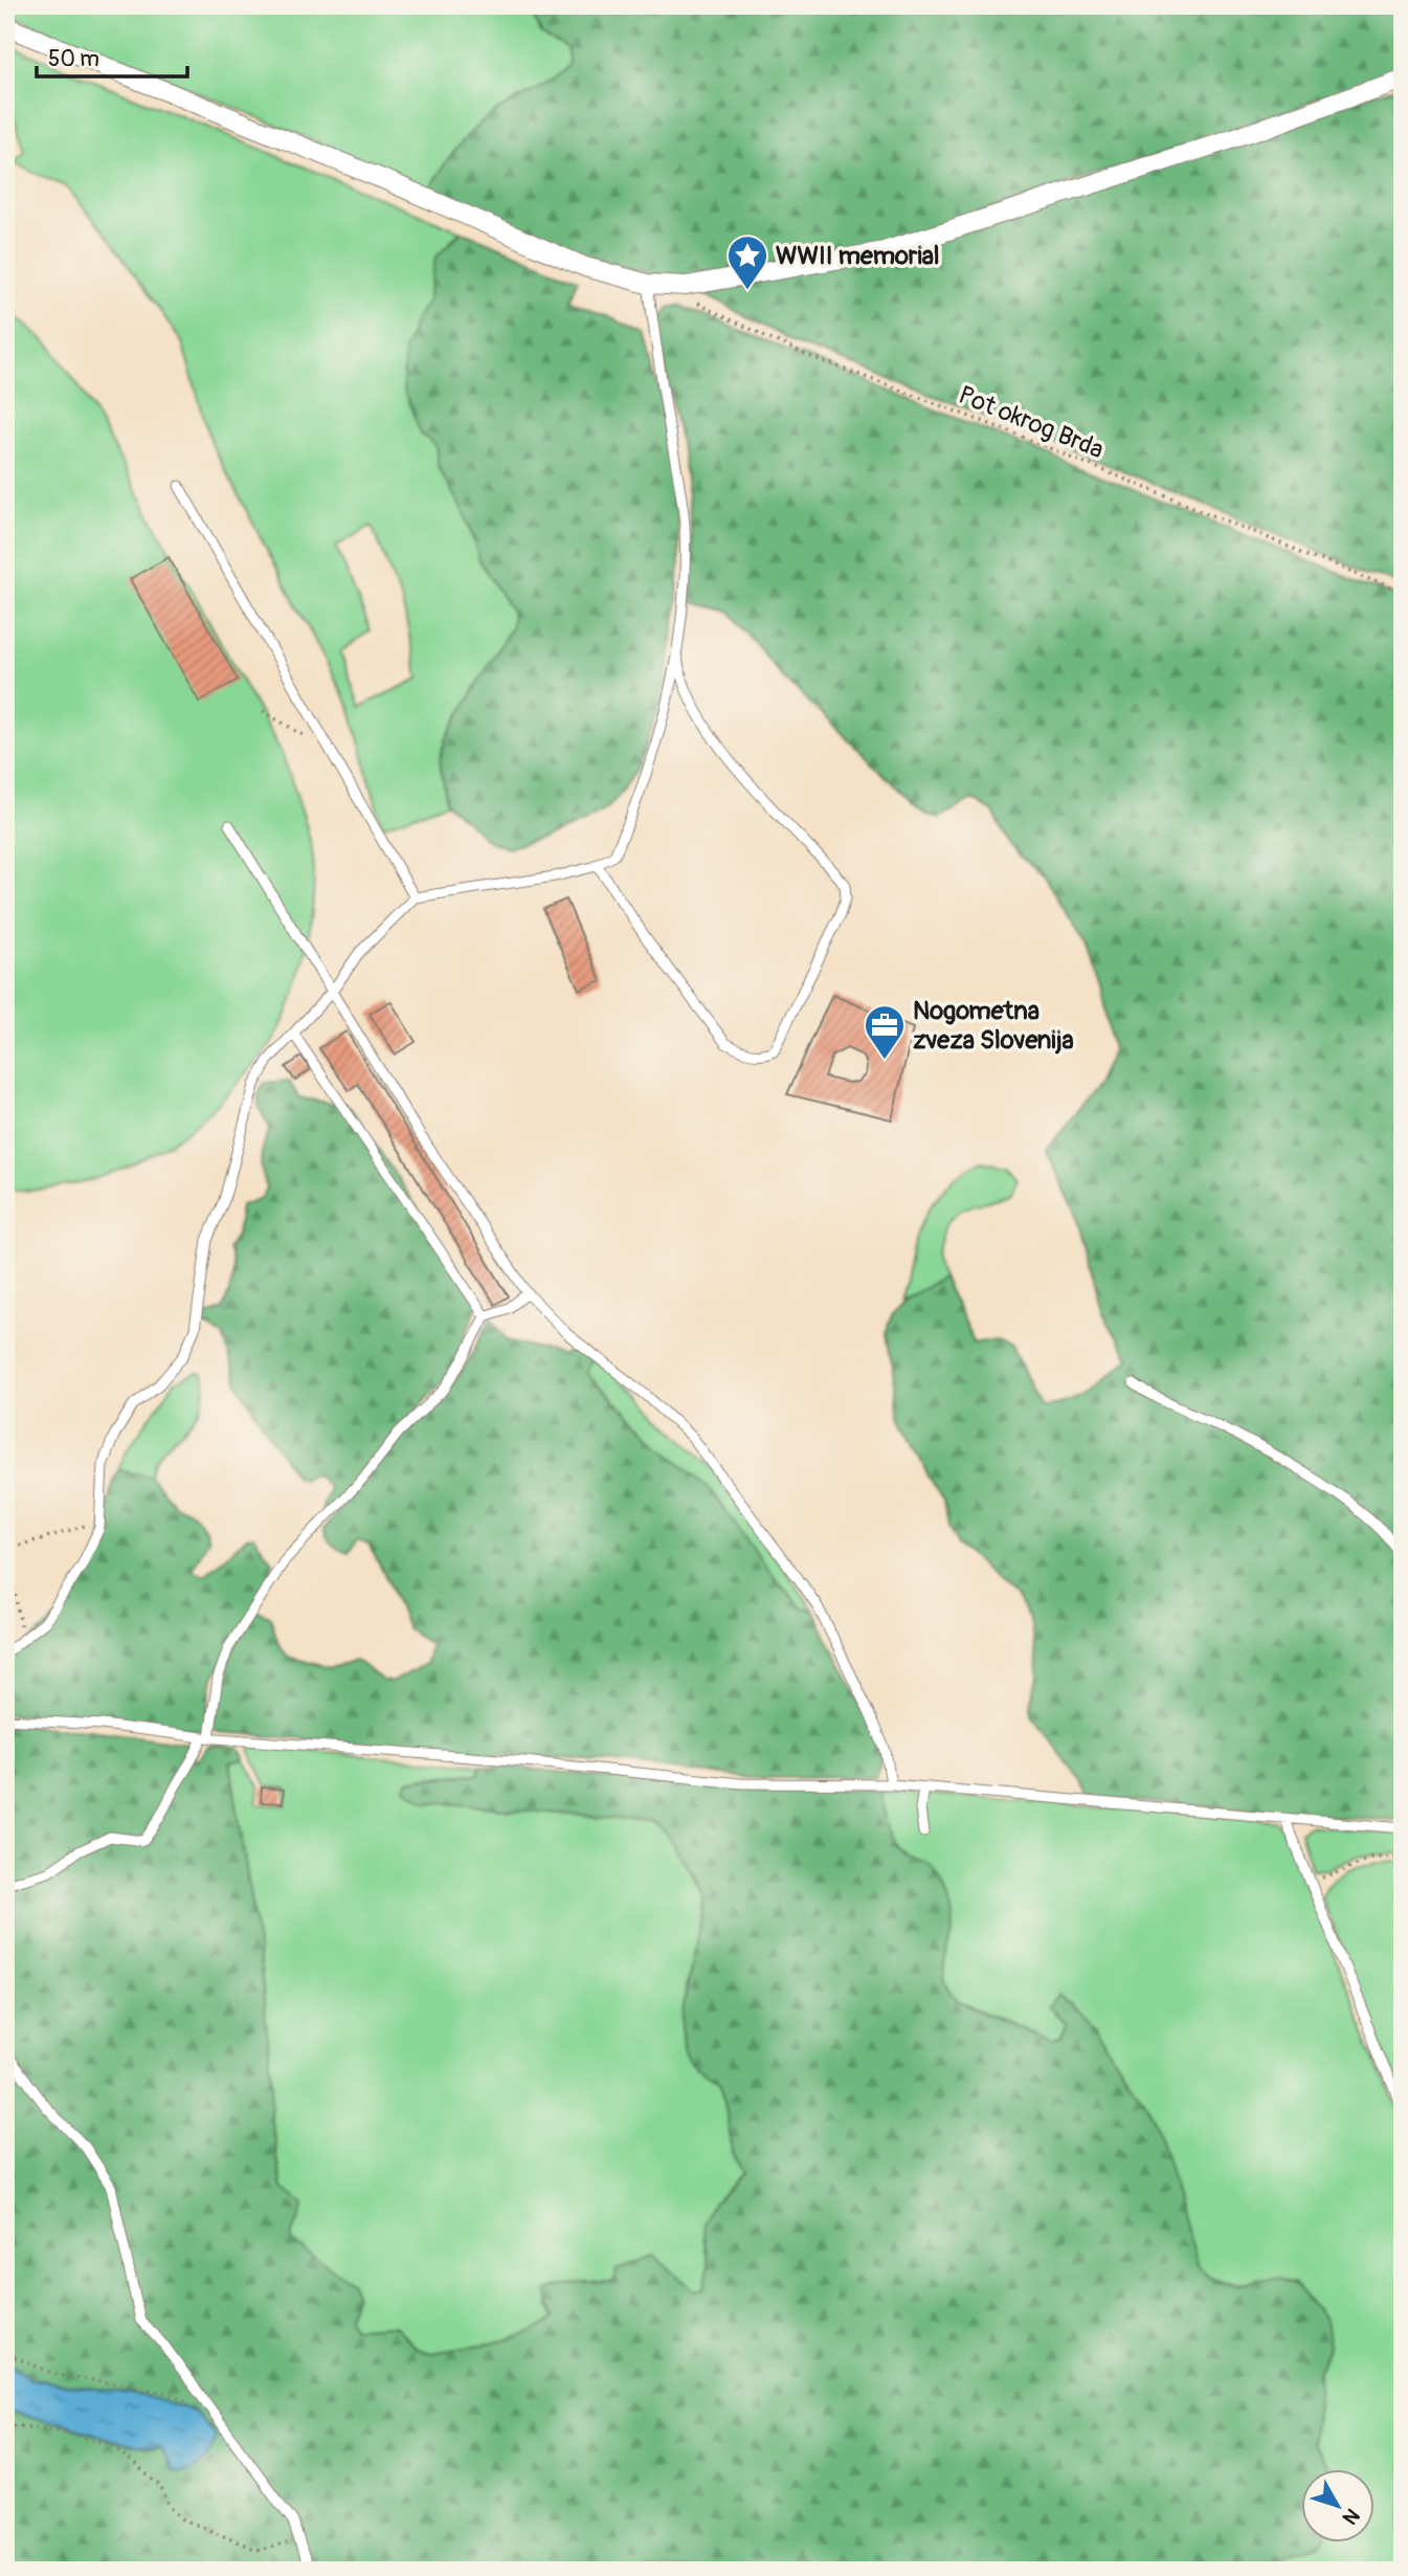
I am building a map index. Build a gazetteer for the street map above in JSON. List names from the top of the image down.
{
  "streets": {
    "path": ["Pot okrog Brda"]
  },
  "places": {
    "place": ["WWII memorial"],
    "office": ["Nogometna zveza Slovenija"]
  },
  "scale_bar": "50 m",
  "north": "bottom right"
}
